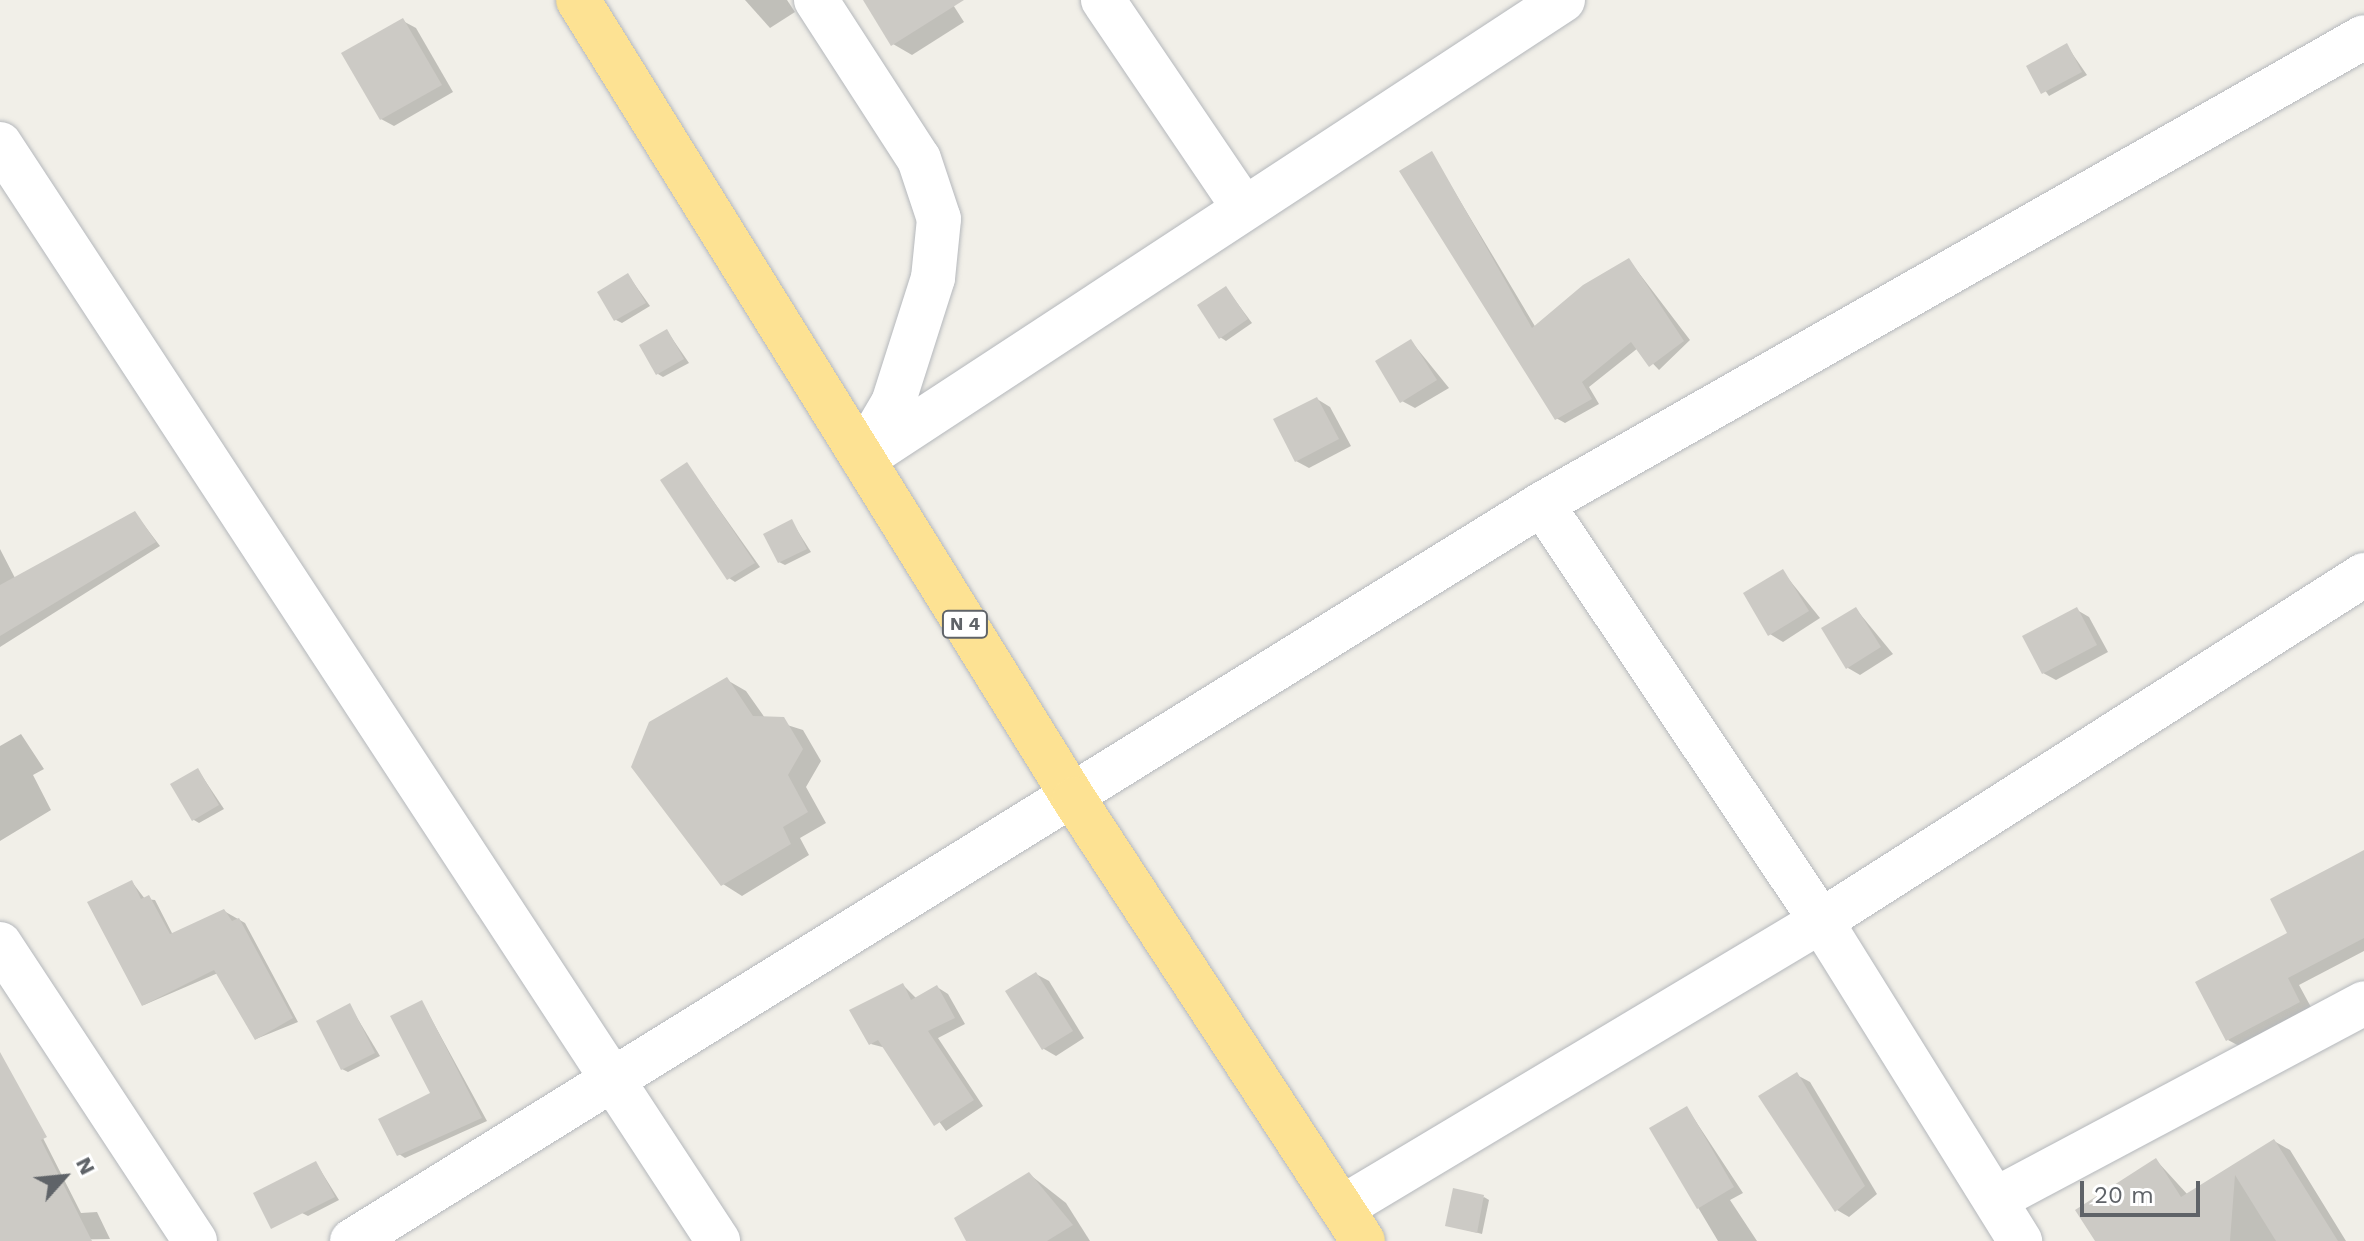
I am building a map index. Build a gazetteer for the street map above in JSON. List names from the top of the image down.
{
  "streets": {
    "highway": ["N 4"]
  },
  "scale_bar": "20 m",
  "north": "top right"
}
